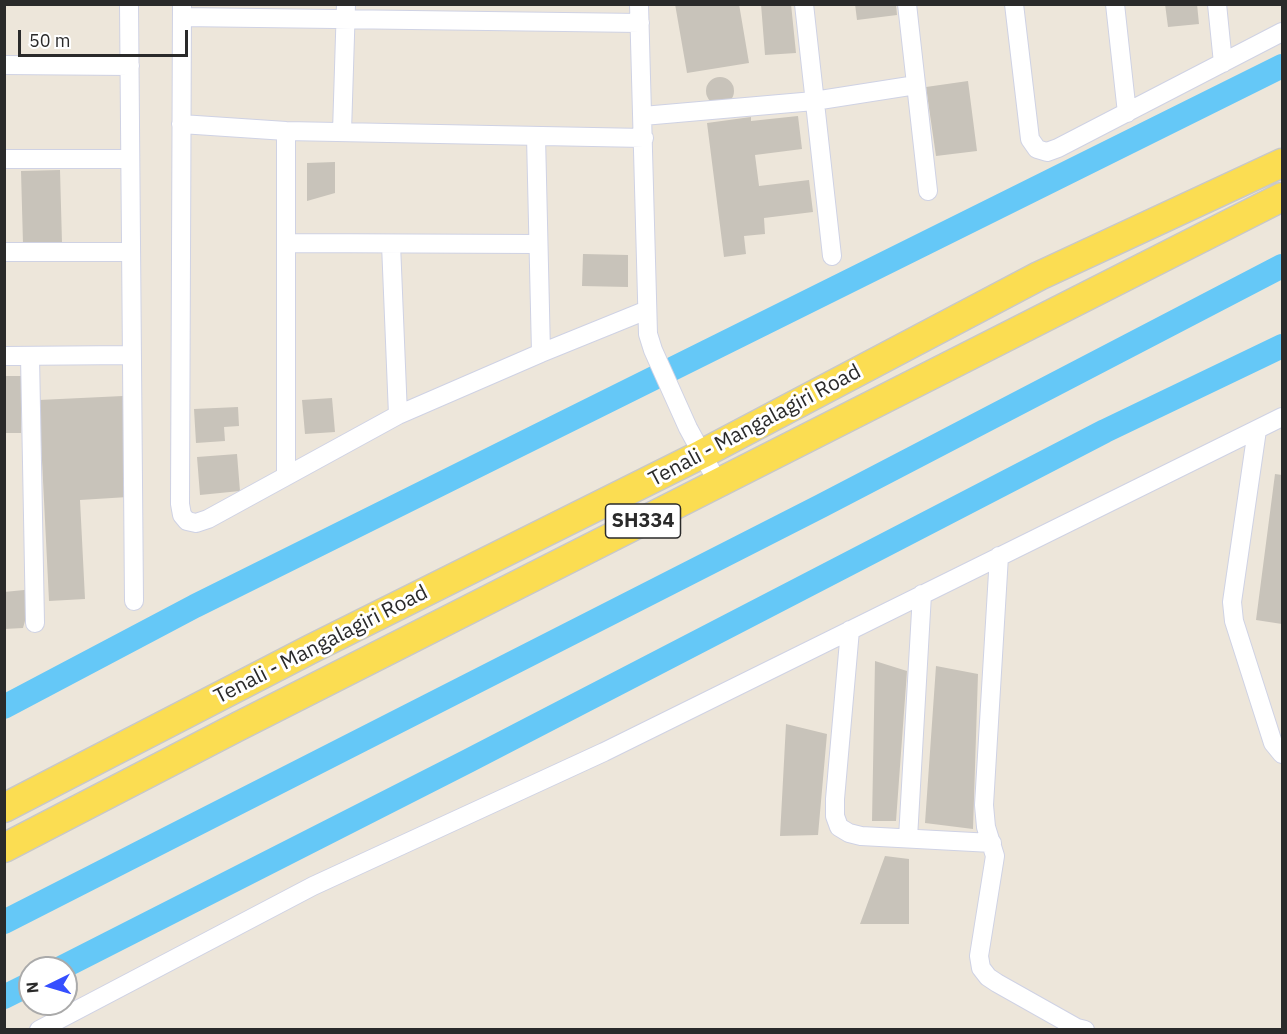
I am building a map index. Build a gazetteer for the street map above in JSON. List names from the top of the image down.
{
  "streets": {
    "main road": ["Tenali - Mangalagiri Road", "SH334"]
  },
  "scale_bar": "50 m",
  "north": "left"
}
